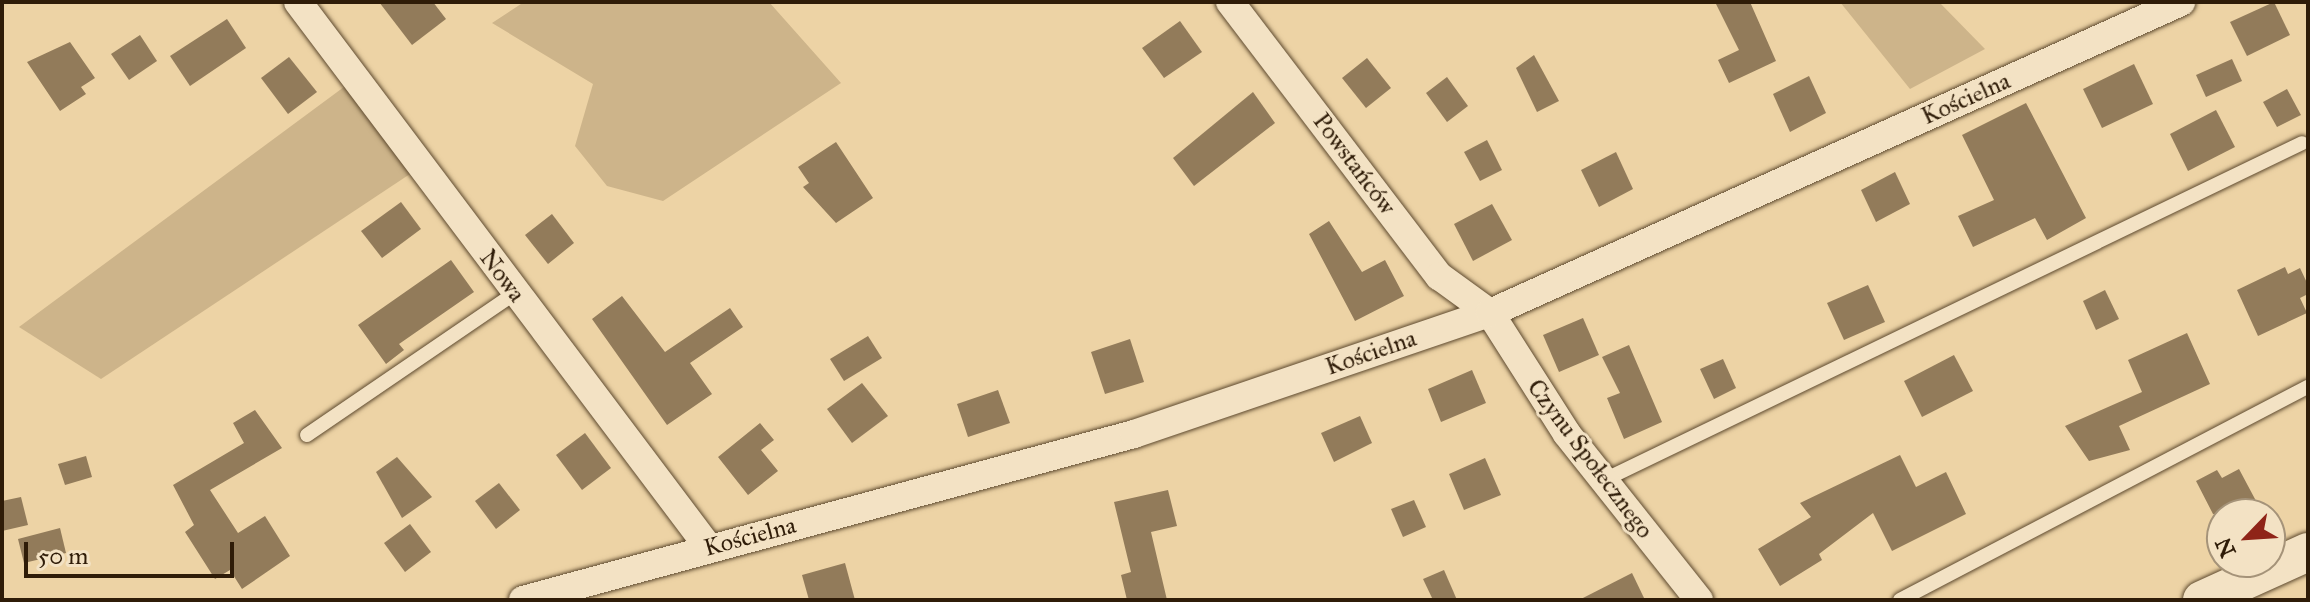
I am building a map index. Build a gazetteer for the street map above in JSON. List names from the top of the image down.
{
  "streets": {
    "street": [
      "Kościelna",
      "Powstańców",
      "Nowa",
      "Czynu Społecznego"
    ]
  },
  "crossings": [
    ["Kościelna", "Powstańców"],
    ["Kościelna", "Nowa"],
    ["Kościelna", "Czynu Społecznego"],
    ["Powstańców", "Czynu Społecznego"]
  ],
  "scale_bar": "50 m",
  "north": "bottom left"
}
